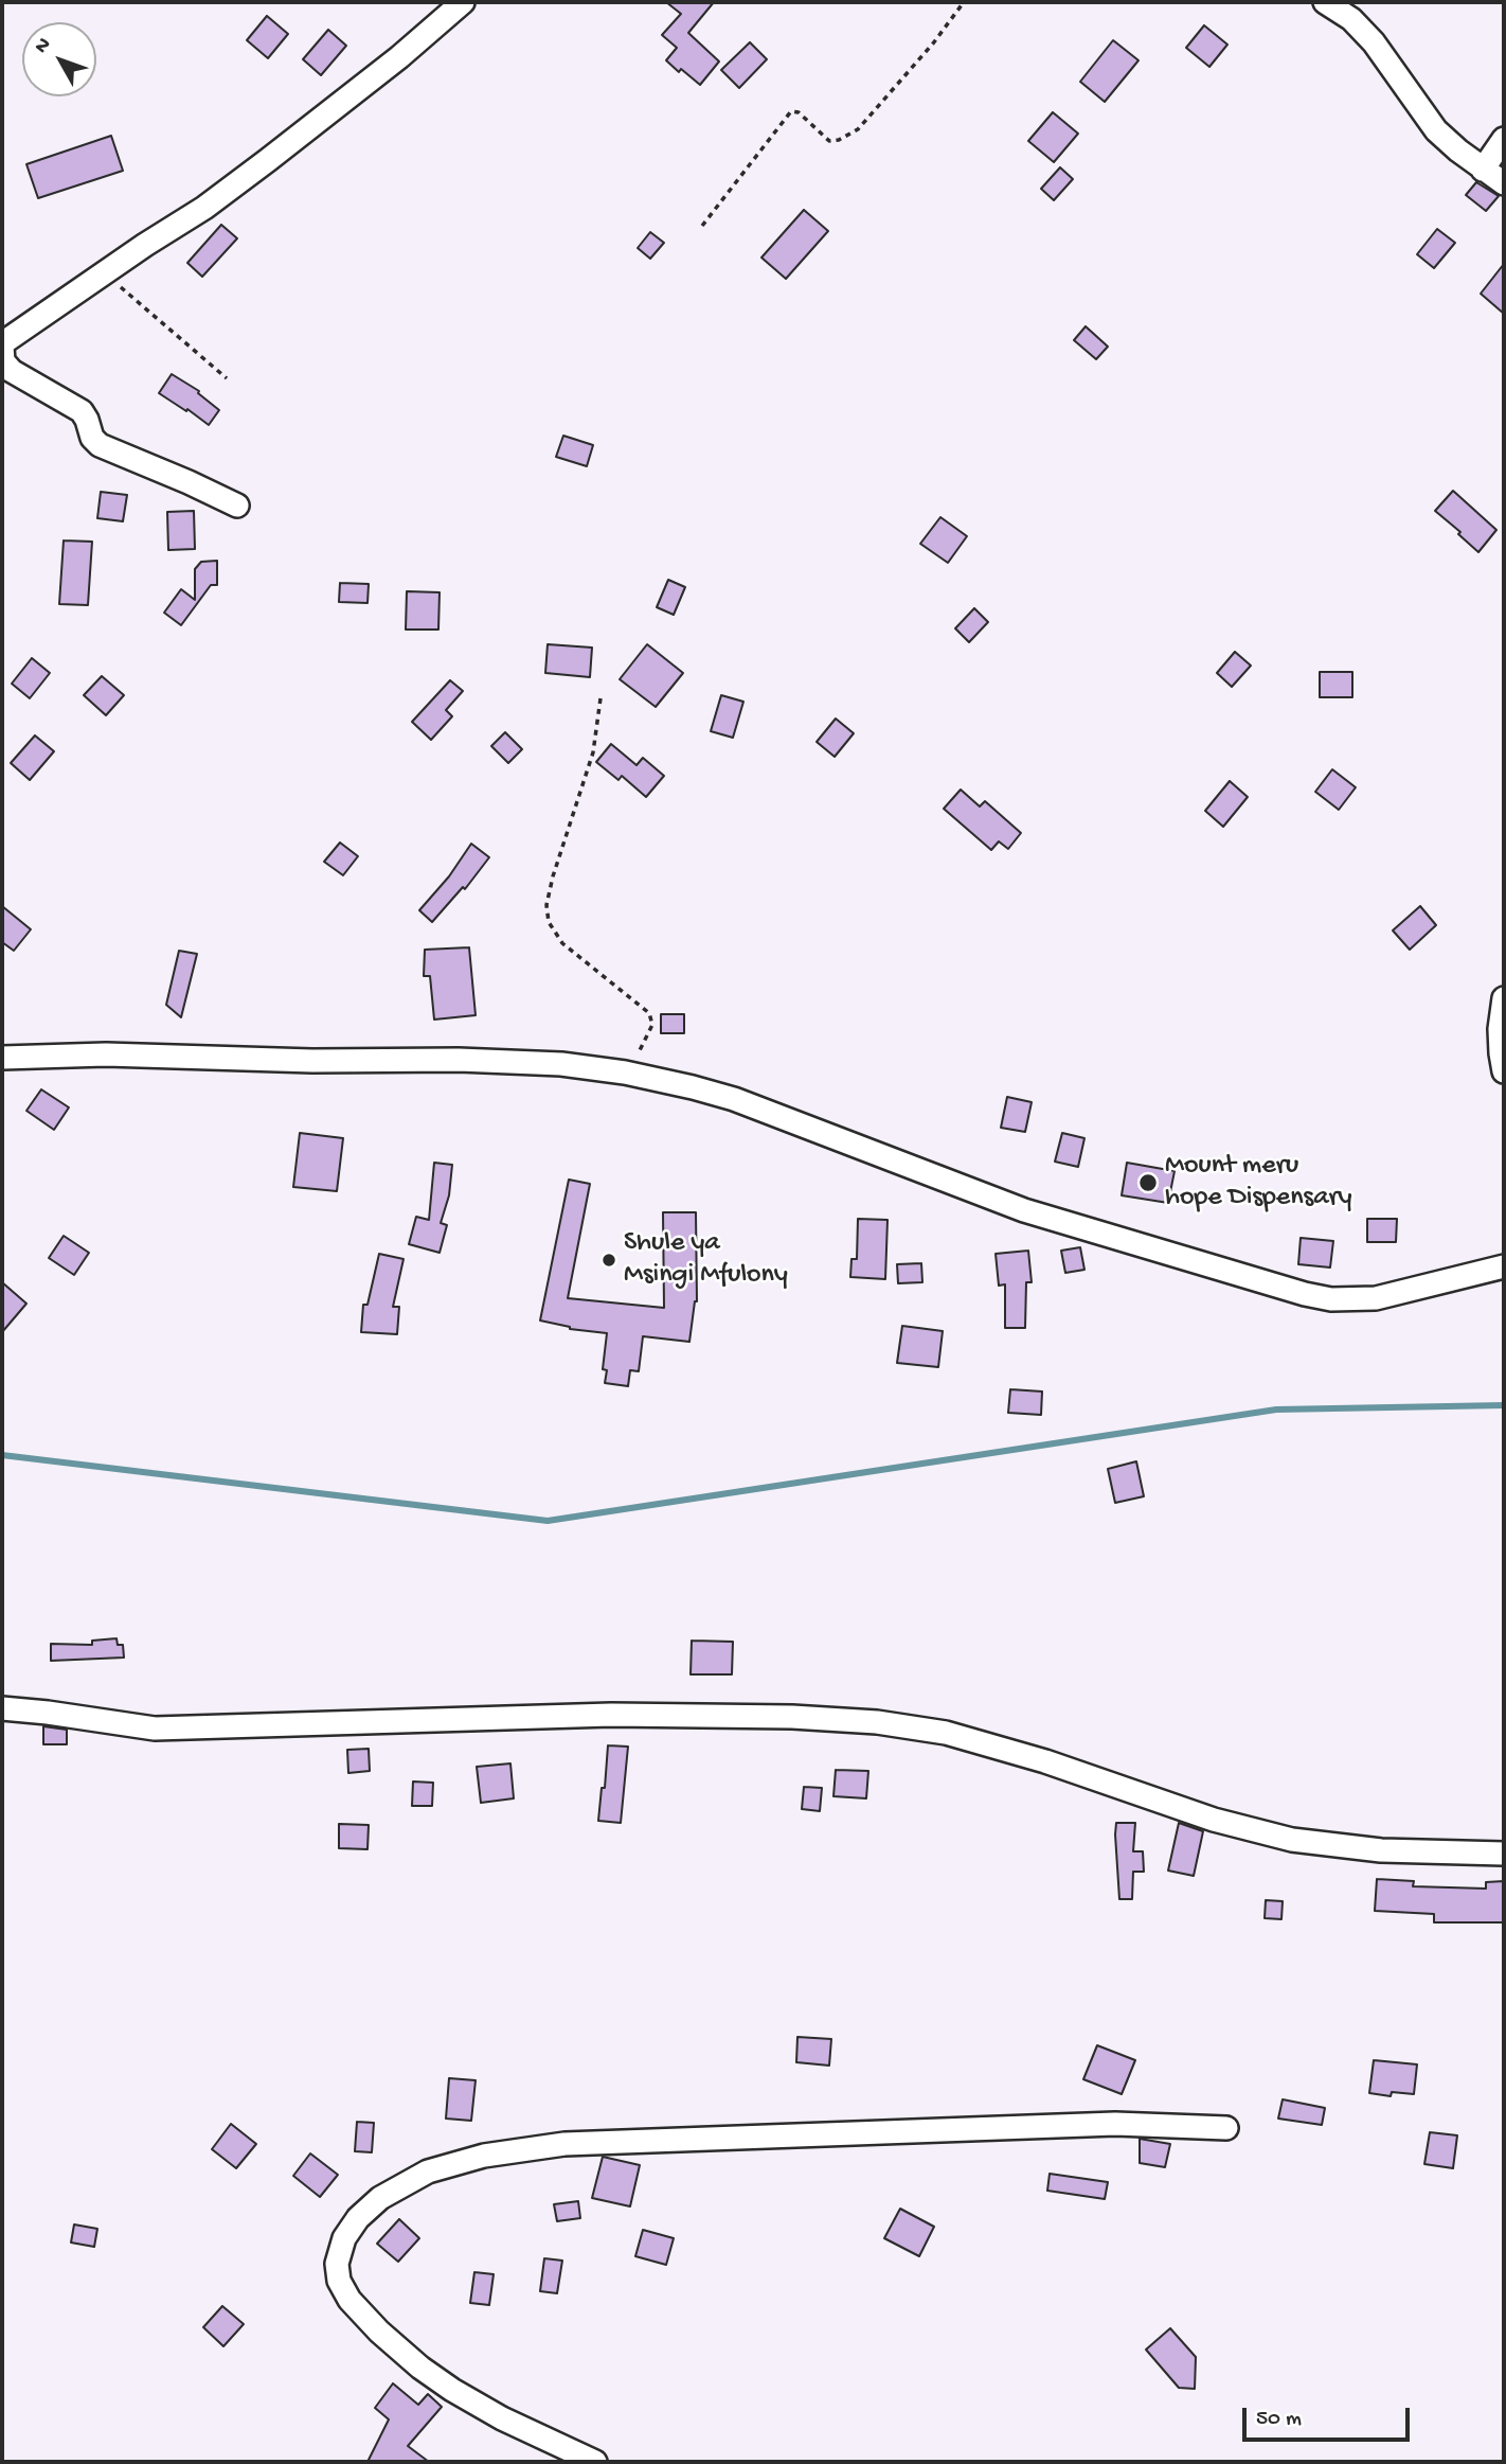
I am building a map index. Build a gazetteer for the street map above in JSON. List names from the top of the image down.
{
  "places": ["Mount meru hope Dispensary", "Shule ya Msingi Mfulony"],
  "scale_bar": "50 m",
  "north": "top left"
}
